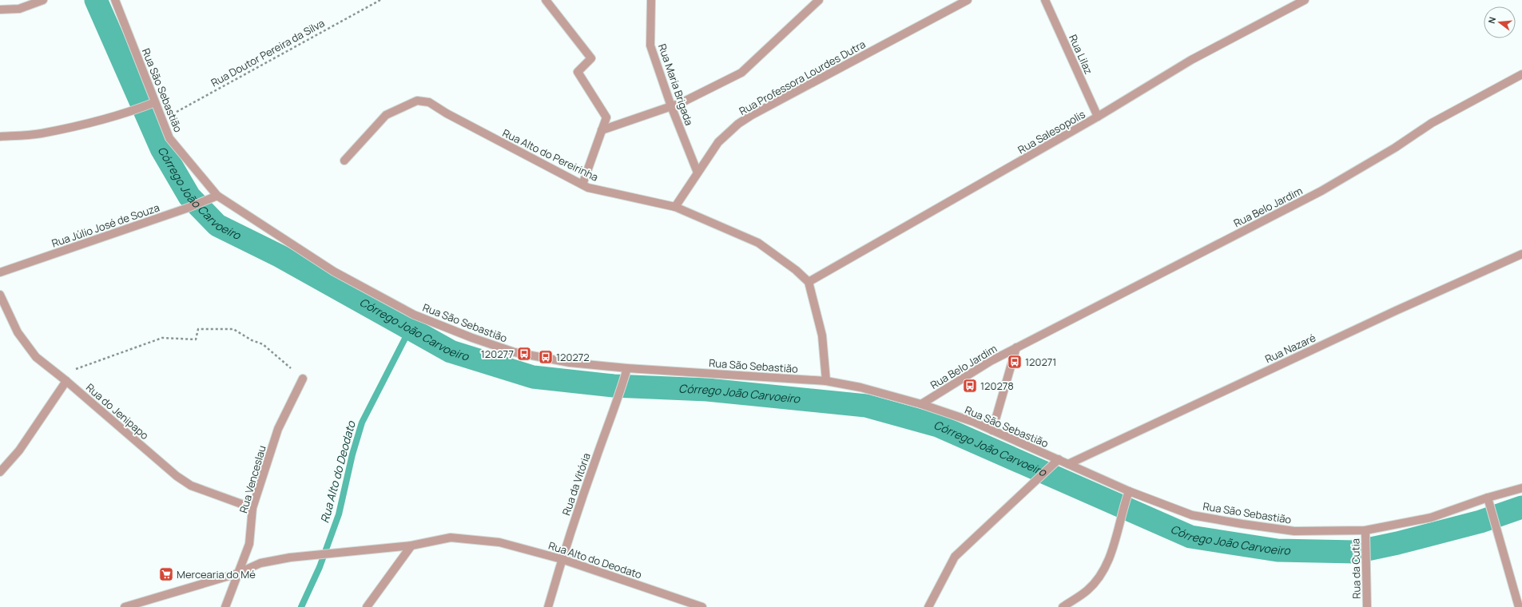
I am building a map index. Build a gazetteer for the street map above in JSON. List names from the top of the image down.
{
  "streets": {
    "street": [
      "Rua Lilaz",
      "Rua Professora Lourdes Dutra",
      "Rua Maria Brigada",
      "Rua São Sebastião",
      "Rua Salesopolis",
      "Rua Alto do Pereirinha",
      "Rua Belo Jardim",
      "Rua Júlio José de Souza",
      "Rua Nazaré",
      "Rua do Jenipapo",
      "Rua Venceslau",
      "Rua da Vitória",
      "Rua Alto do Deodato",
      "Rua da Cutia"
    ],
    "path": ["Rua Doutor Pereira da Silva"]
  },
  "crossings": [
    ["Rua Doutor Pereira da Silva", "Rua São Sebastião"],
    ["Rua Lilaz", "Rua Salesopolis"],
    ["Rua Professora Lourdes Dutra", "Rua Maria Brigada"],
    ["Rua Professora Lourdes Dutra", "Rua Alto do Pereirinha"],
    ["Rua São Sebastião", "Rua Belo Jardim"],
    ["Rua São Sebastião", "Rua Júlio José de Souza"],
    ["Rua São Sebastião", "Rua Nazaré"],
    ["Rua São Sebastião", "Rua da Vitória"],
    ["Rua São Sebastião", "Rua da Cutia"],
    ["Rua Salesopolis", "Rua Alto do Pereirinha"],
    ["Rua do Jenipapo", "Rua Venceslau"],
    ["Rua Venceslau", "Rua Alto do Deodato"],
    ["Rua da Vitória", "Rua Alto do Deodato"]
  ],
  "water": ["Córrego João Carvoeiro", "Rua Alto do Deodato"],
  "places": {
    "bus stop": [
      "120277",
      "120272",
      "120271",
      "120278"
    ],
    "supermarket": ["Mercearia do Mé"]
  },
  "north": "left"
}
